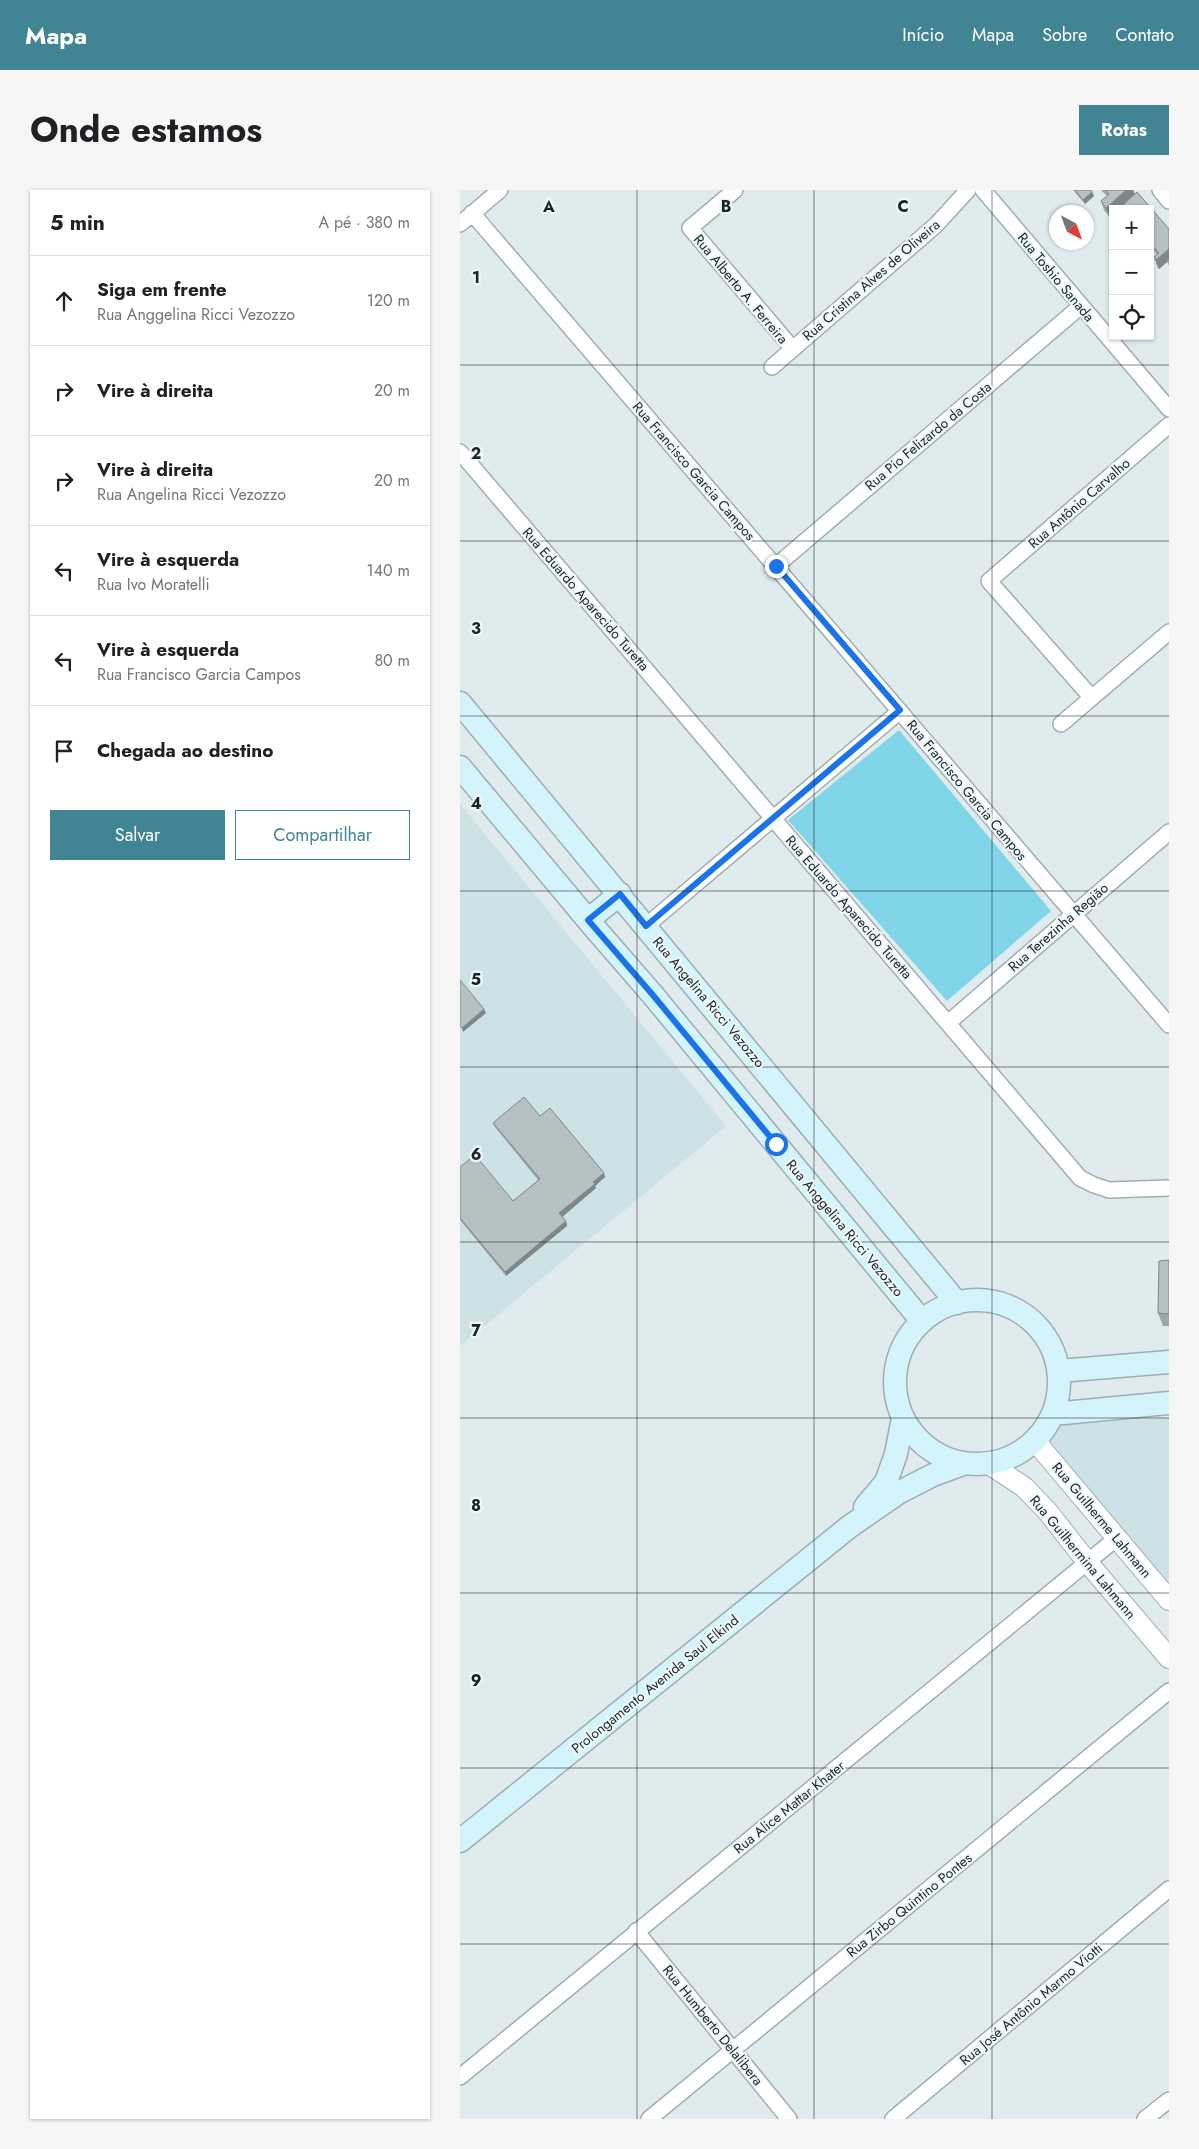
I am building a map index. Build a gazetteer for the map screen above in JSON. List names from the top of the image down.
{
  "streets": {
    "main road": ["Rua Angelina Ricci Vezozzo", "Rua Anggelina Ricci Vezozzo", "Prolongamento Avenida Saul Elkind"],
    "street": [
      "Rua Toshio Sanada",
      "Rua Cristina Alves de Oliveira",
      "Rua Alberto A. Ferreira",
      "Rua Pio Felizardo da Costa",
      "Rua Francisco Garcia Campos",
      "Rua Antônio Carvalho",
      "Rua Eduardo Aparecido Turetta",
      "Rua Terezinha Região",
      "Rua Guilherme Lahmann",
      "Rua Guilhermina Lahmann",
      "Rua Alice Mattar Khater",
      "Rua Zirbo Quintino Pontes",
      "Rua José Antônio Marmo Viotti",
      "Rua Humberto Delalibera"
    ]
  },
  "crossings": [
    ["Rua Toshio Sanada", "Rua Pio Felizardo da Costa"],
    ["Rua Cristina Alves de Oliveira", "Rua Alberto A. Ferreira"],
    ["Rua Pio Felizardo da Costa", "Rua Francisco Garcia Campos"],
    ["Rua Francisco Garcia Campos", "Rua Terezinha Região"],
    ["Rua Eduardo Aparecido Turetta", "Rua Terezinha Região"],
    ["Rua Angelina Ricci Vezozzo", "Rua Anggelina Ricci Vezozzo"],
    ["Rua Angelina Ricci Vezozzo", "Rua Guilherme Lahmann"],
    ["Rua Angelina Ricci Vezozzo", "Rua Guilhermina Lahmann"],
    ["Rua Angelina Ricci Vezozzo", "Prolongamento Avenida Saul Elkind"],
    ["Rua Anggelina Ricci Vezozzo", "Rua Guilherme Lahmann"],
    ["Rua Anggelina Ricci Vezozzo", "Rua Guilhermina Lahmann"],
    ["Rua Anggelina Ricci Vezozzo", "Prolongamento Avenida Saul Elkind"],
    ["Rua Guilherme Lahmann", "Rua Guilhermina Lahmann"],
    ["Rua Guilherme Lahmann", "Prolongamento Avenida Saul Elkind"],
    ["Rua Guilherme Lahmann", "Rua Alice Mattar Khater"],
    ["Rua Guilhermina Lahmann", "Prolongamento Avenida Saul Elkind"],
    ["Rua Guilhermina Lahmann", "Rua Alice Mattar Khater"],
    ["Rua Alice Mattar Khater", "Rua Humberto Delalibera"],
    ["Rua Zirbo Quintino Pontes", "Rua Humberto Delalibera"]
  ],
  "north": "bottom right",
  "page": {
    "header": "Mapa",
    "nav": [
      "Início",
      "Mapa",
      "Sobre",
      "Contato"
    ],
    "title": "Onde estamos",
    "buttons": [
      "Rotas",
      ["Salvar", "Compartilhar"]
    ],
    "heading": ["5 min", "A pé · 380 m"],
    "map_buttons": ["+", "−"],
    "list": [
      ["Siga em frente", "Rua Anggelina Ricci Vezozzo", "120 m"],
      ["Vire à direita", "20 m"],
      ["Vire à direita", "Rua Angelina Ricci Vezozzo", "20 m"],
      ["Vire à esquerda", "Rua Ivo Moratelli", "140 m"],
      ["Vire à esquerda", "Rua Francisco Garcia Campos", "80 m"],
      "Chegada ao destino"
    ]
  },
  "grid": {
    "columns": ["A", "B", "C"],
    "rows": [
      "1",
      "2",
      "3",
      "4",
      "5",
      "6",
      "7",
      "8",
      "9"
    ]
  }
}
